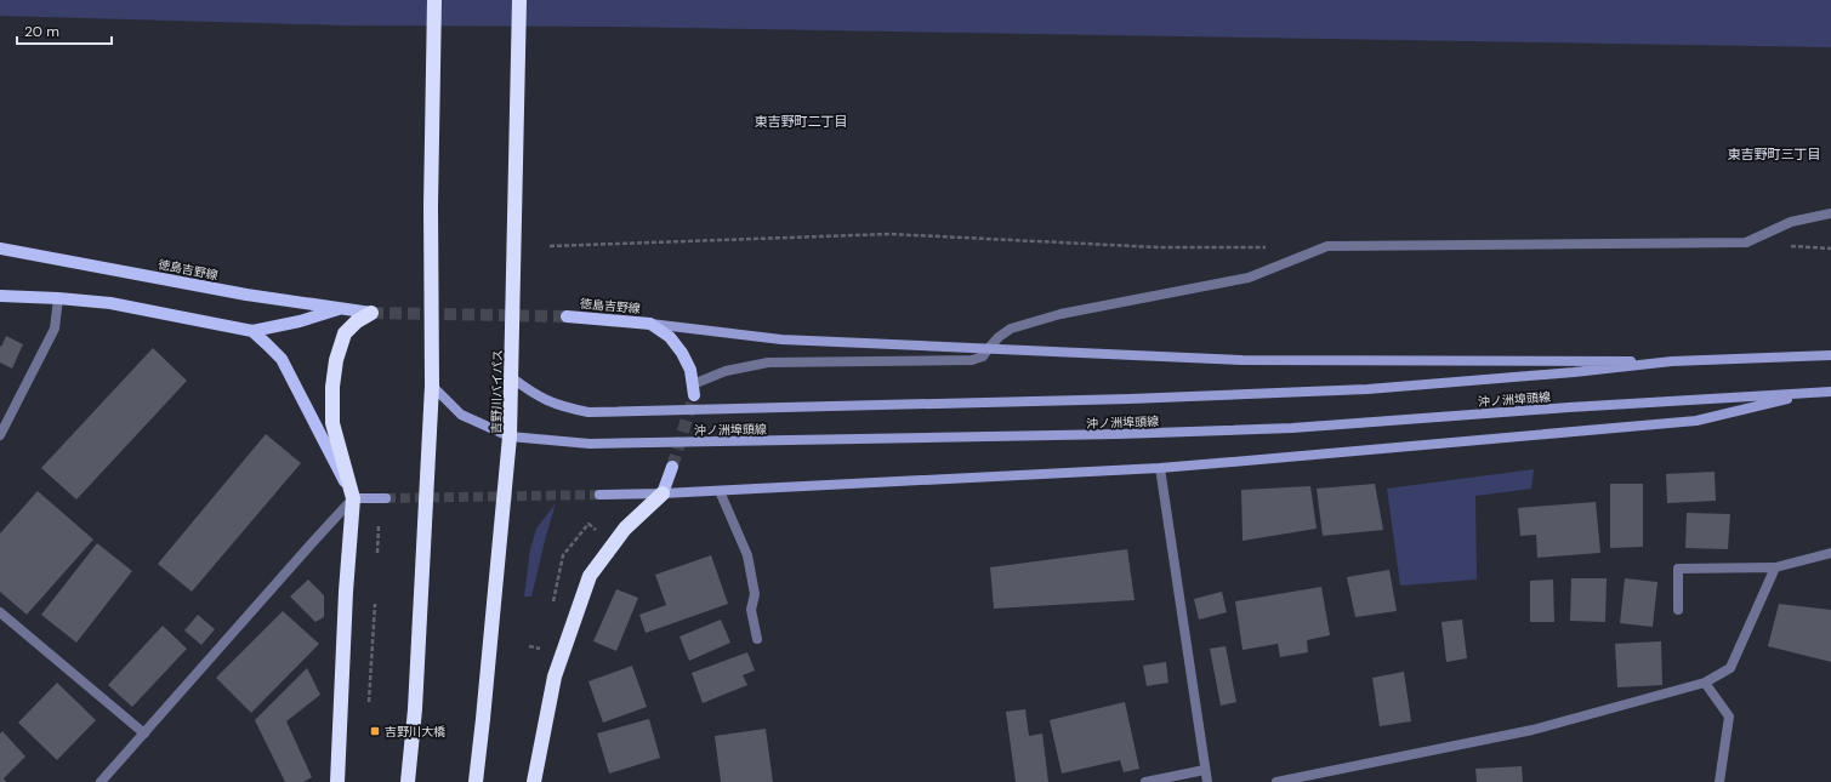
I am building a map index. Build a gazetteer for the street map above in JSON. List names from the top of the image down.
{
  "streets": {
    "highway": ["吉野川バイパス"],
    "main road": ["徳島吉野線", "沖ノ洲埠頭線"]
  },
  "crossings": [
    ["吉野川バイパス", "沖ノ洲埠頭線"]
  ],
  "districts": ["東吉野町二丁目", "東吉野町三丁目"],
  "places": {
    "transit": ["吉野川大橋"]
  },
  "scale_bar": "20 m"
}
